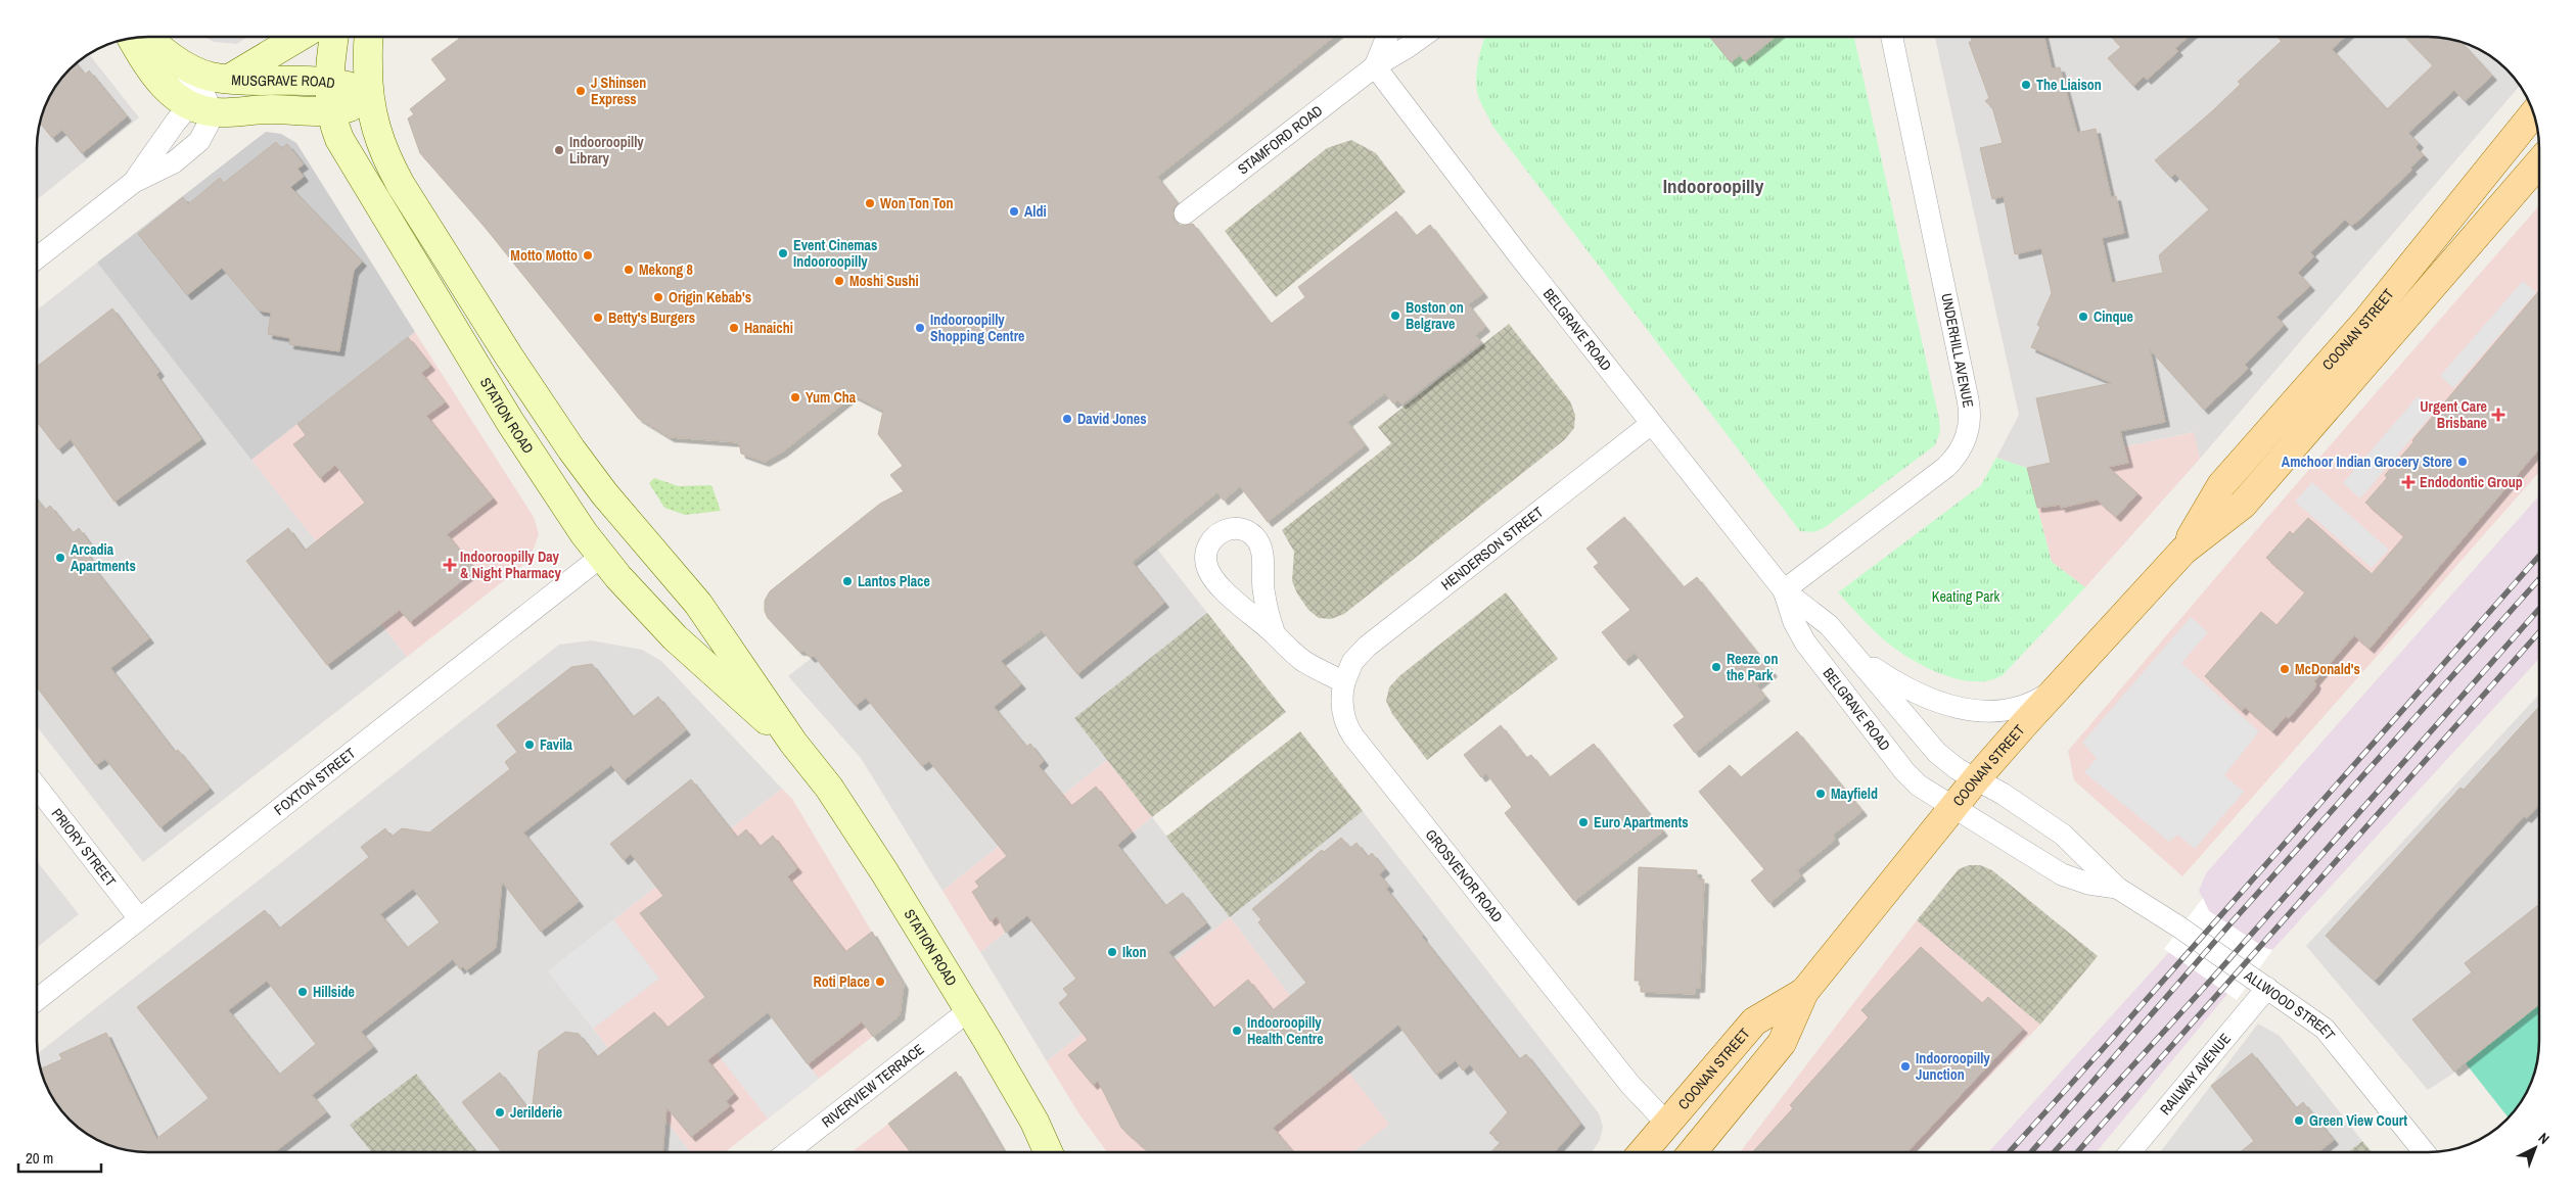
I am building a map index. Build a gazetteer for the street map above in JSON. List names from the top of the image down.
{
  "streets": {
    "main road": ["COONAN STREET"],
    "street": [
      "MUSGRAVE ROAD",
      "STAMFORD ROAD",
      "BELGRAVE ROAD",
      "UNDERHILL AVENUE",
      "STATION ROAD",
      "HENDERSON STREET",
      "FOXTON STREET",
      "PRIORY STREET",
      "GROSVENOR ROAD",
      "ALLWOOD STREET",
      "RAILWAY AVENUE",
      "RIVERVIEW TERRACE"
    ]
  },
  "crossings": [
    ["MUSGRAVE ROAD", "STATION ROAD"],
    ["STAMFORD ROAD", "BELGRAVE ROAD"],
    ["COONAN STREET", "BELGRAVE ROAD"],
    ["COONAN STREET", "GROSVENOR ROAD"],
    ["COONAN STREET", "ALLWOOD STREET"],
    ["BELGRAVE ROAD", "UNDERHILL AVENUE"],
    ["BELGRAVE ROAD", "HENDERSON STREET"],
    ["BELGRAVE ROAD", "ALLWOOD STREET"],
    ["STATION ROAD", "FOXTON STREET"],
    ["STATION ROAD", "RIVERVIEW TERRACE"],
    ["HENDERSON STREET", "GROSVENOR ROAD"],
    ["FOXTON STREET", "PRIORY STREET"],
    ["ALLWOOD STREET", "RAILWAY AVENUE"]
  ],
  "districts": ["Indooroopilly"],
  "parks": ["Keating Park"],
  "places": {
    "other": [
      "The Liaison",
      "J Shinsen Express",
      "Indooroopilly Library",
      "Won Ton Ton",
      "Aldi",
      "Event Cinemas Indooroopilly",
      "Motto Motto",
      "Mekong 8",
      "Moshi Sushi",
      "Origin Kebab's",
      "Boston on Belgrave",
      "Cinque",
      "Betty's Burgers",
      "Hanaichi",
      "Indooroopilly Shopping Centre",
      "Yum Cha",
      "David Jones",
      "Amchoor Indian Grocery Store",
      "Arcadia Apartments",
      "Lantos Place",
      "Reeze on the Park",
      "McDonald's",
      "Favila",
      "Mayfield",
      "Euro Apartments",
      "Ikon",
      "Roti Place",
      "Hillside",
      "Indooroopilly Health Centre",
      "Indooroopilly Junction",
      "Jerilderie",
      "Green View Court"
    ],
    "health": ["Urgent Care Brisbane", "Endodontic Group", "Indooroopilly Day & Night Pharmacy"]
  },
  "scale_bar": "20 m",
  "north": "top right"
}
